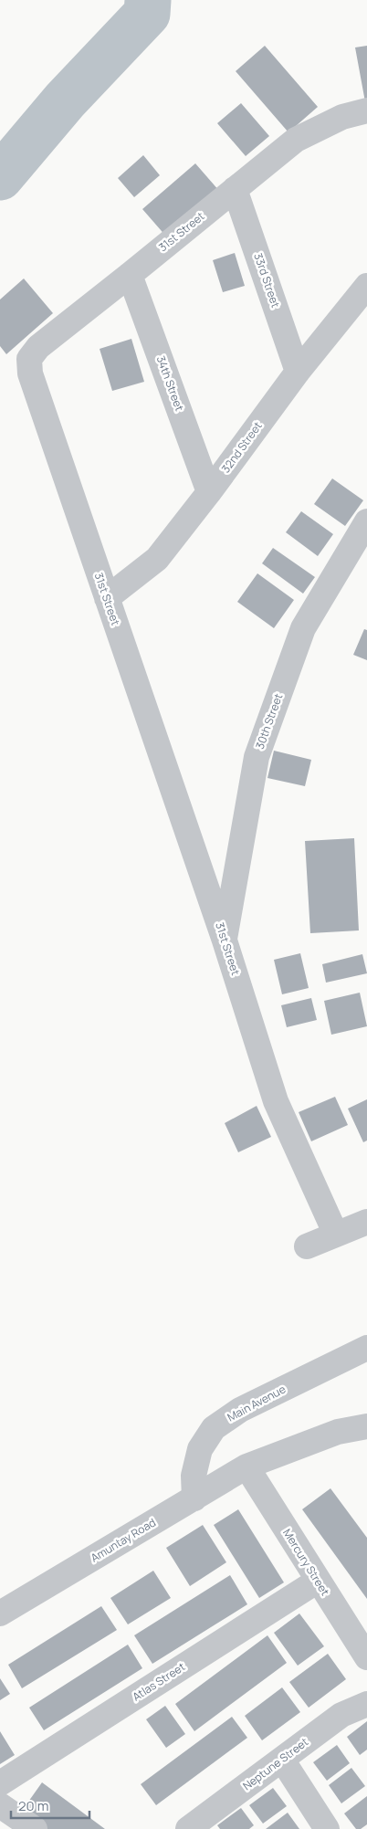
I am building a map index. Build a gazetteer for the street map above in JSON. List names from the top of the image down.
{
  "streets": {
    "street": [
      "31st Street",
      "33rd Street",
      "34th Street",
      "32nd Street",
      "30th Street",
      "Main Avenue",
      "Amuntay Road",
      "Mercury Street",
      "Atlas Street",
      "Neptune Street"
    ]
  },
  "crossings": [
    ["31st Street", "33rd Street"],
    ["31st Street", "34th Street"],
    ["31st Street", "32nd Street"],
    ["31st Street", "30th Street"],
    ["33rd Street", "32nd Street"],
    ["34th Street", "32nd Street"],
    ["Main Avenue", "Amuntay Road"],
    ["Amuntay Road", "Mercury Street"],
    ["Mercury Street", "Atlas Street"]
  ],
  "scale_bar": "20 m"
}
